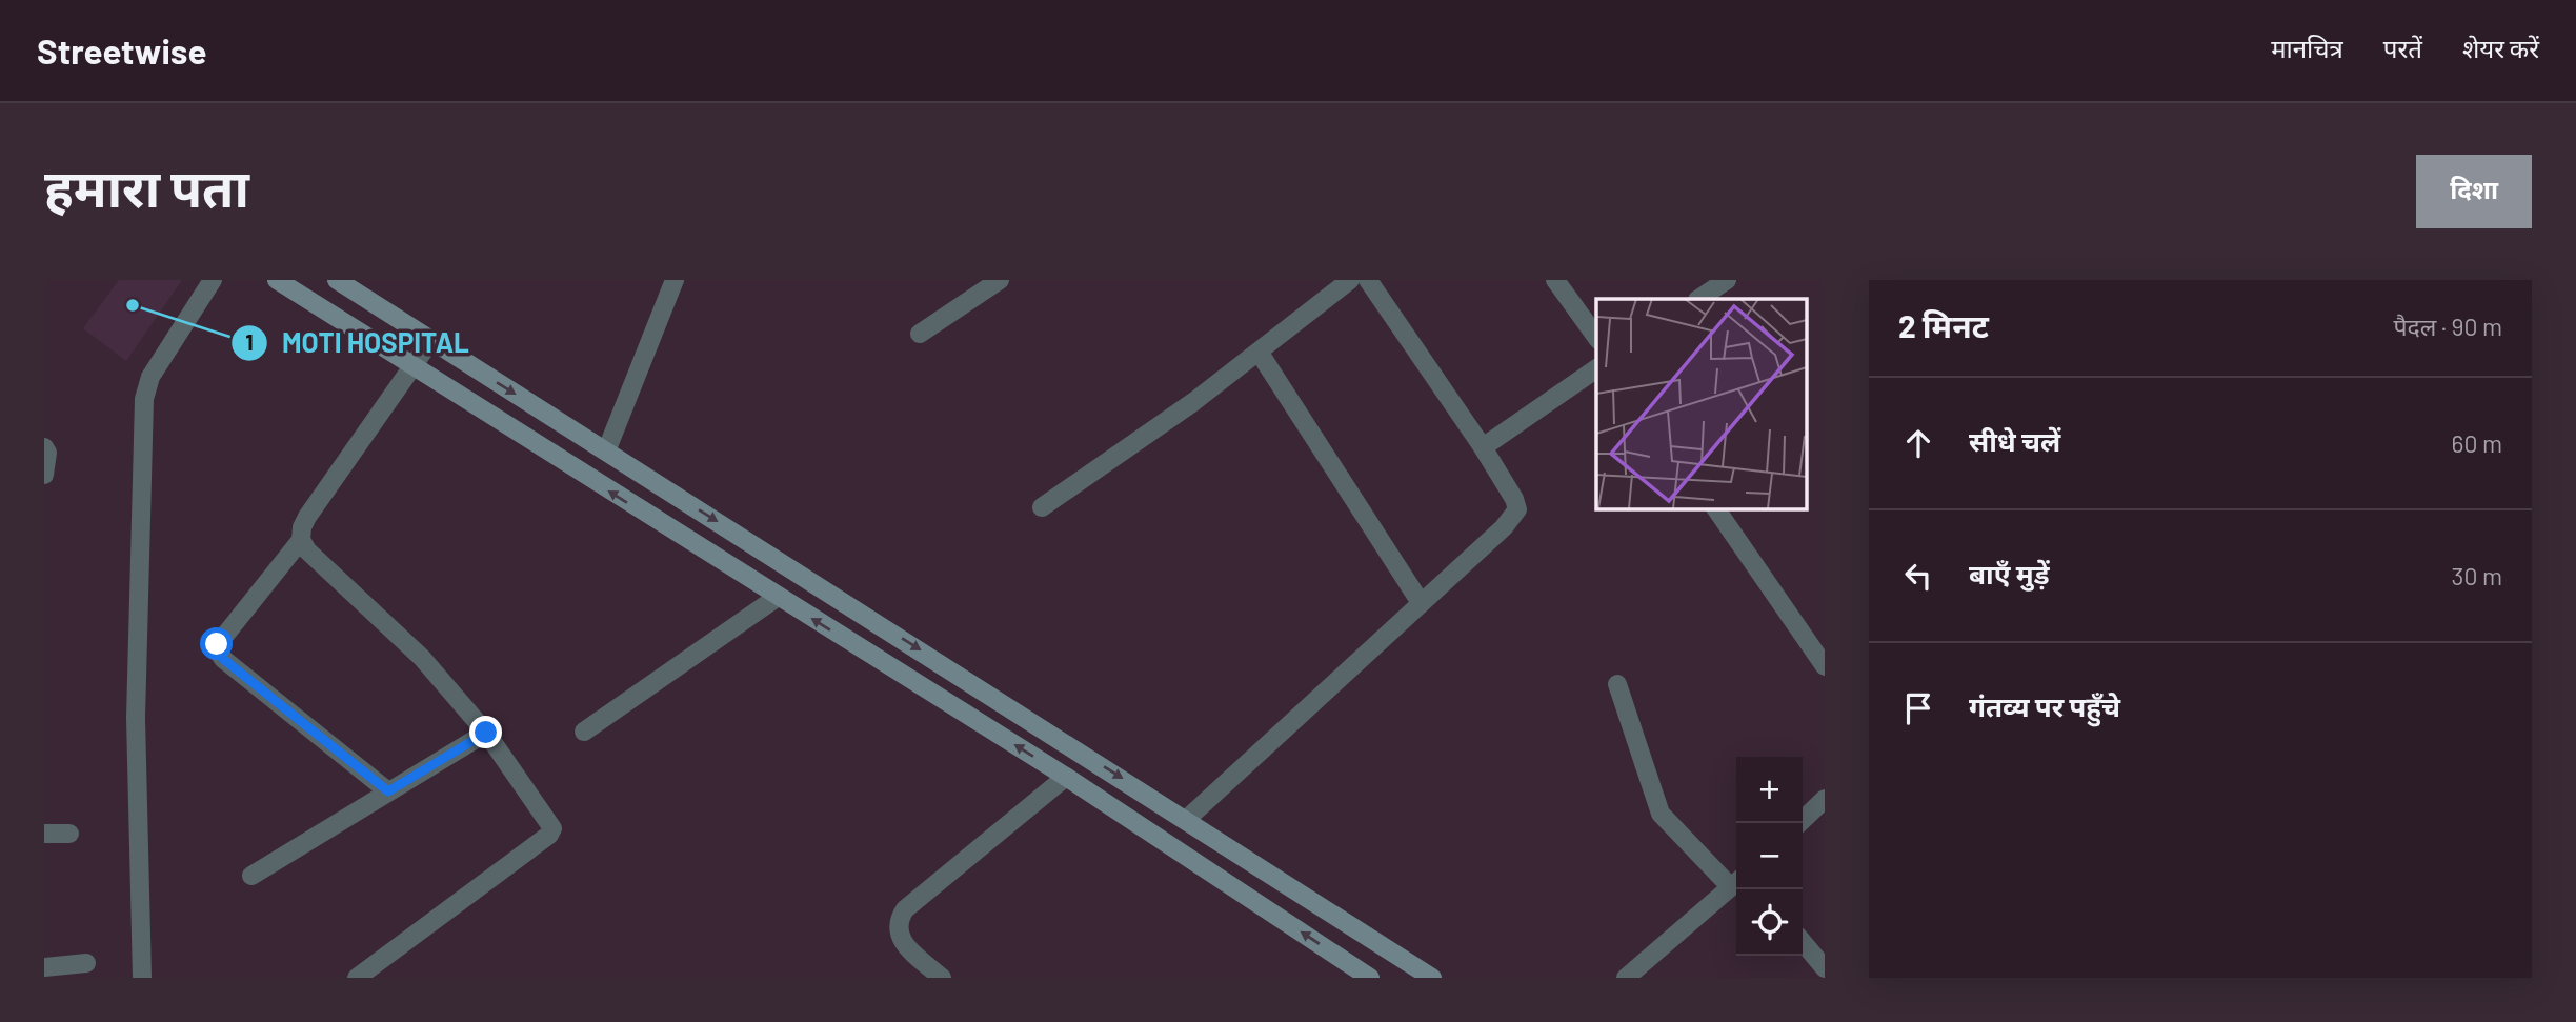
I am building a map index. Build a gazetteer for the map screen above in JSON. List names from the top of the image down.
{
  "places": ["MOTI HOSPITAL"],
  "page": {
    "header": "Streetwise",
    "nav": ["मानचित्र", "परतें", "शेयर करें"],
    "buttons": "दिशा",
    "title": "हमारा पता",
    "heading": ["2 मिनट", "पैदल · 90 m"],
    "list": [
      ["सीधे चलें", "60 m"],
      ["बाएँ मुड़ें", "30 m"],
      "गंतव्य पर पहुँचे"
    ],
    "map_buttons": ["+", "−"]
  }
}
